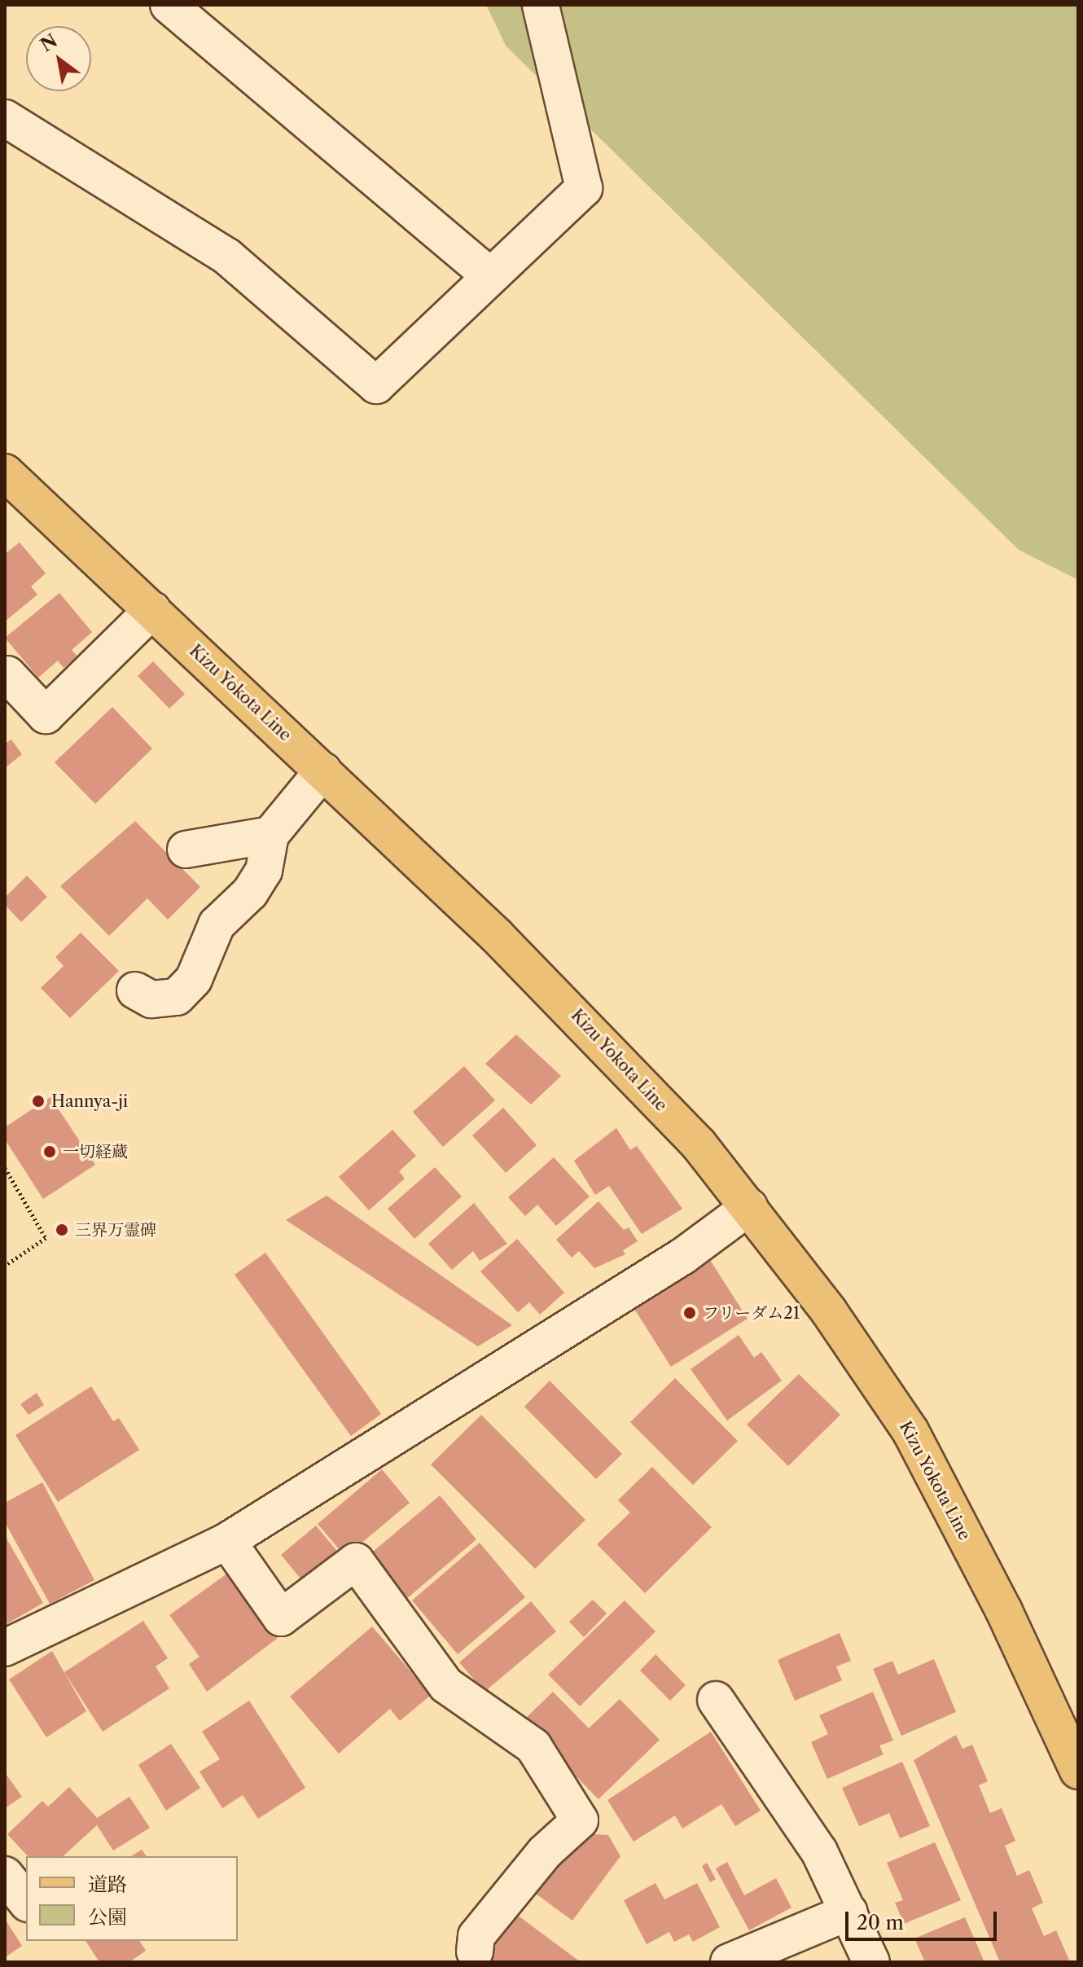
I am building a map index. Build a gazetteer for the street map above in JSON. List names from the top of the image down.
{
  "streets": {
    "main road": ["Kizu Yokota Line"]
  },
  "places": [
    "Hannya-ji",
    "一切経蔵",
    "三界万霊碑",
    "フリーダム21"
  ],
  "legend": ["道路", "公園"],
  "scale_bar": "20 m",
  "north": "top left"
}
